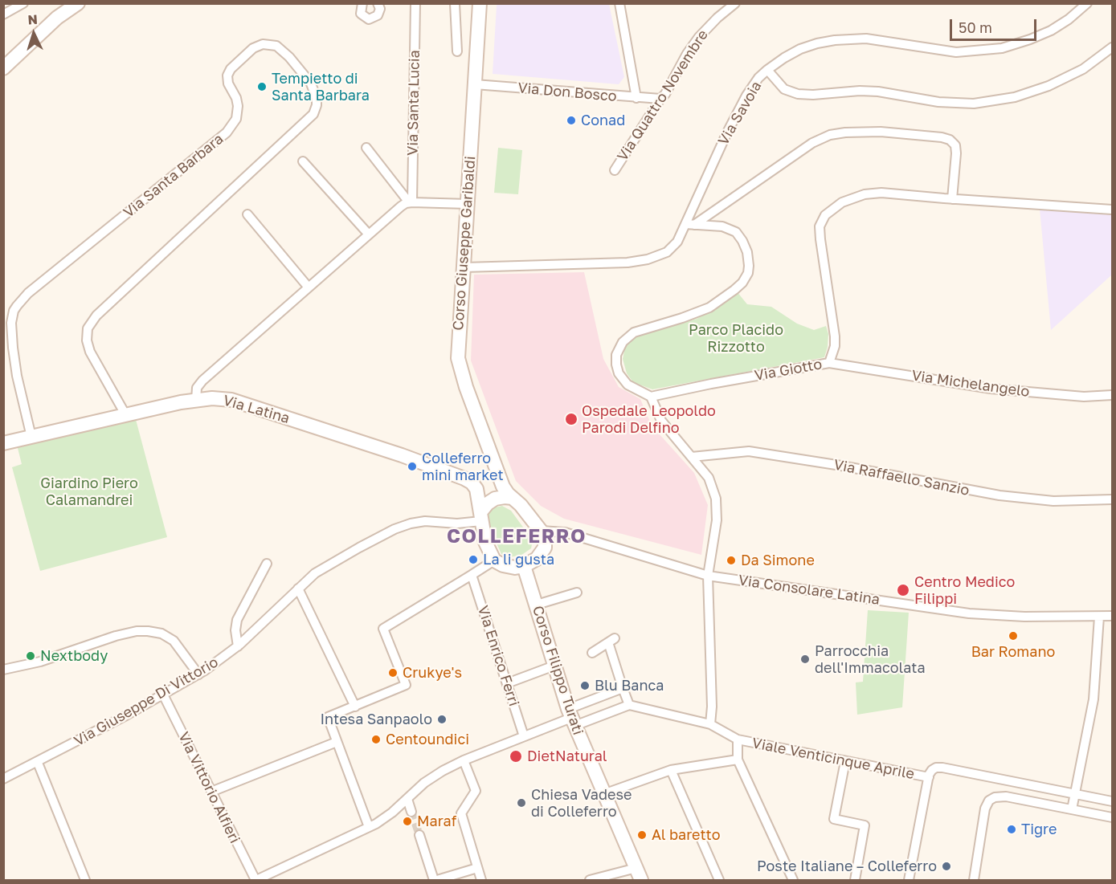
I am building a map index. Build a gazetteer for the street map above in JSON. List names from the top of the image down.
{
  "streets": {
    "main road": ["Corso Giuseppe Garibaldi", "Via Latina", "Corso Filippo Turati"],
    "street": [
      "Via Don Bosco",
      "Via Quattro Novembre",
      "Via Santa Lucia",
      "Via Savoia",
      "Via Santa Barbara",
      "Via Giotto",
      "Via Michelangelo",
      "Via Raffaello Sanzio",
      "Via Consolare Latina",
      "Via Enrico Ferri",
      "Via Giuseppe Di Vittorio",
      "Viale Venticinque Aprile",
      "Via Vittorio Alfieri"
    ]
  },
  "crossings": [
    ["Via Don Bosco", "Via Quattro Novembre"],
    ["Via Don Bosco", "Corso Giuseppe Garibaldi"],
    ["Via Savoia", "Corso Giuseppe Garibaldi"],
    ["Via Santa Barbara", "Via Latina"],
    ["Corso Giuseppe Garibaldi", "Via Latina"],
    ["Corso Giuseppe Garibaldi", "Via Consolare Latina"],
    ["Corso Giuseppe Garibaldi", "Corso Filippo Turati"],
    ["Corso Giuseppe Garibaldi", "Via Giuseppe Di Vittorio"],
    ["Via Giotto", "Via Michelangelo"],
    ["Via Latina", "Via Consolare Latina"],
    ["Via Latina", "Corso Filippo Turati"],
    ["Via Latina", "Via Giuseppe Di Vittorio"],
    ["Via Consolare Latina", "Corso Filippo Turati"],
    ["Via Consolare Latina", "Via Giuseppe Di Vittorio"],
    ["Corso Filippo Turati", "Via Giuseppe Di Vittorio"],
    ["Via Giuseppe Di Vittorio", "Via Vittorio Alfieri"]
  ],
  "districts": ["COLLEFERRO"],
  "parks": ["Parco Placido Rizzotto", "Giardino Piero Calamandrei"],
  "places": [
    "Tempietto di Santa Barbara",
    "Conad",
    "Ospedale Leopoldo Parodi Delfino",
    "Colleferro mini market",
    "La li gusta",
    "Da Simone",
    "Centro Medico Filippi",
    "Bar Romano",
    "Nextbody",
    "Parrocchia dell'Immacolata",
    "Crukye's",
    "Blu Banca",
    "Intesa Sanpaolo",
    "Centoundici",
    "DietNatural",
    "Chiesa Vadese di Colleferro",
    "Maraf",
    "Tigre",
    "Al baretto",
    "Poste Italiane – Colleferro"
  ],
  "scale_bar": "50 m",
  "north": "top"
}
